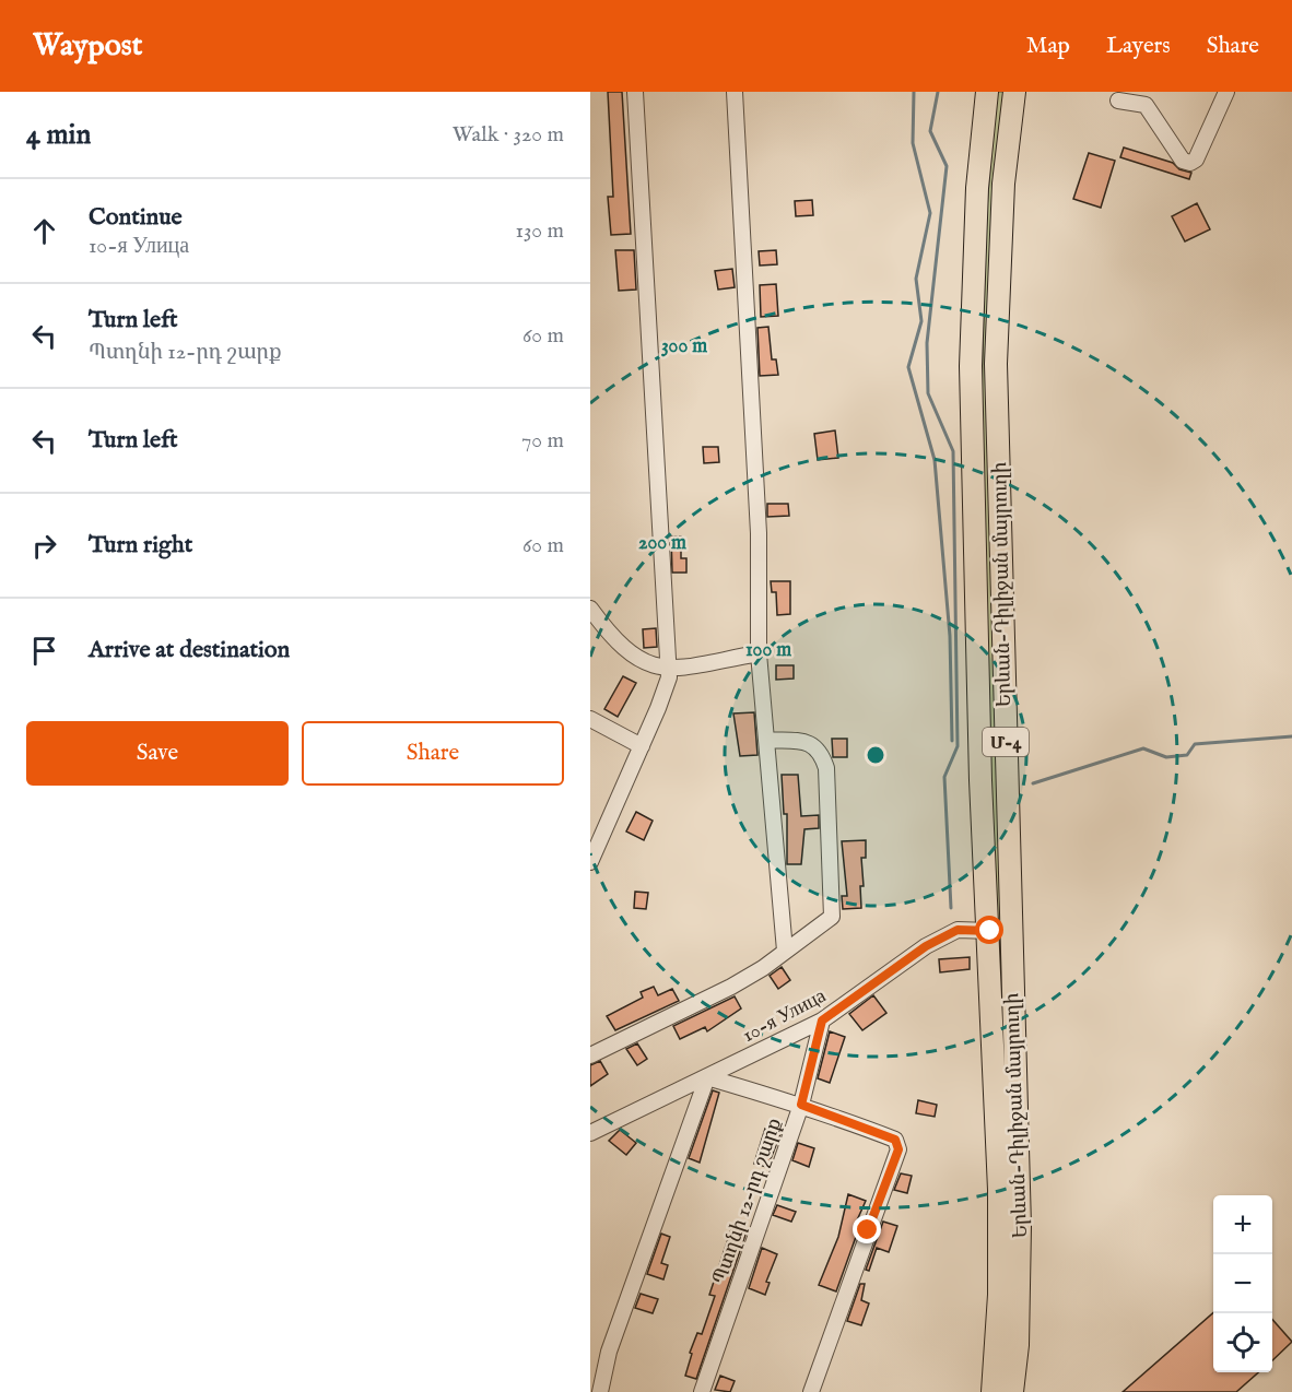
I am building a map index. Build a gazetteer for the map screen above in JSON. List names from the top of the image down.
{
  "streets": {
    "highway": ["Երևան-Դիլիջան մայրուղի", "Մ-4"],
    "street": ["10-я Улица", "Պտղնի 12-րդ շարք"]
  },
  "crossings": [
    ["Երևան-Դիլիջան մայրուղի", "10-я Улица"],
    ["10-я Улица", "Պտղնի 12-րդ շարք"]
  ],
  "page": {
    "header": "Waypost",
    "nav": ["Map", "Layers", "Share"],
    "heading": ["4 min", "Walk · 320 m"],
    "list": [
      ["Continue", "10-я Улица", "130 m"],
      ["Turn left", "Պտղնի 12-րդ շարք", "60 m"],
      ["Turn left", "70 m"],
      ["Turn right", "60 m"],
      "Arrive at destination"
    ],
    "buttons": ["Save", "Share"],
    "map_buttons": ["+", "−"]
  },
  "rings": ["300 m", "200 m", "100 m"]
}
